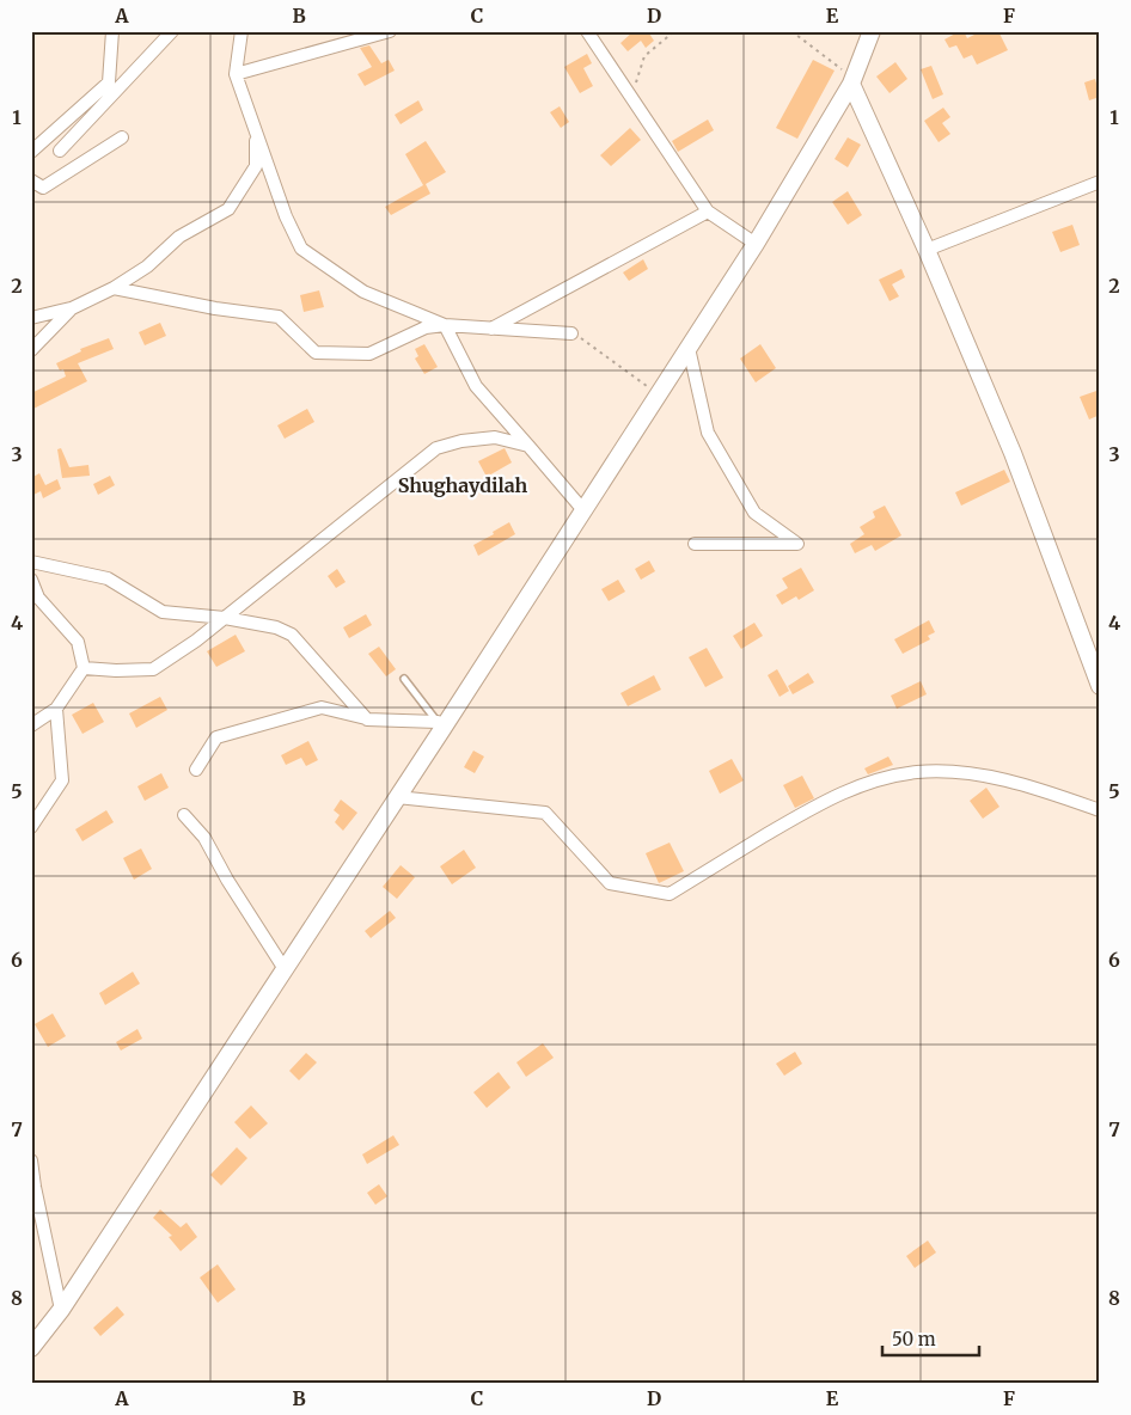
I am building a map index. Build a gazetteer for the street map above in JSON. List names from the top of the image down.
{
  "districts": ["Shughaydilah"],
  "scale_bar": "50 m",
  "grid": {
    "columns": [
      "A",
      "B",
      "C",
      "D",
      "E",
      "F"
    ],
    "rows": [
      "1",
      "2",
      "3",
      "4",
      "5",
      "6",
      "7",
      "8"
    ]
  }
}
